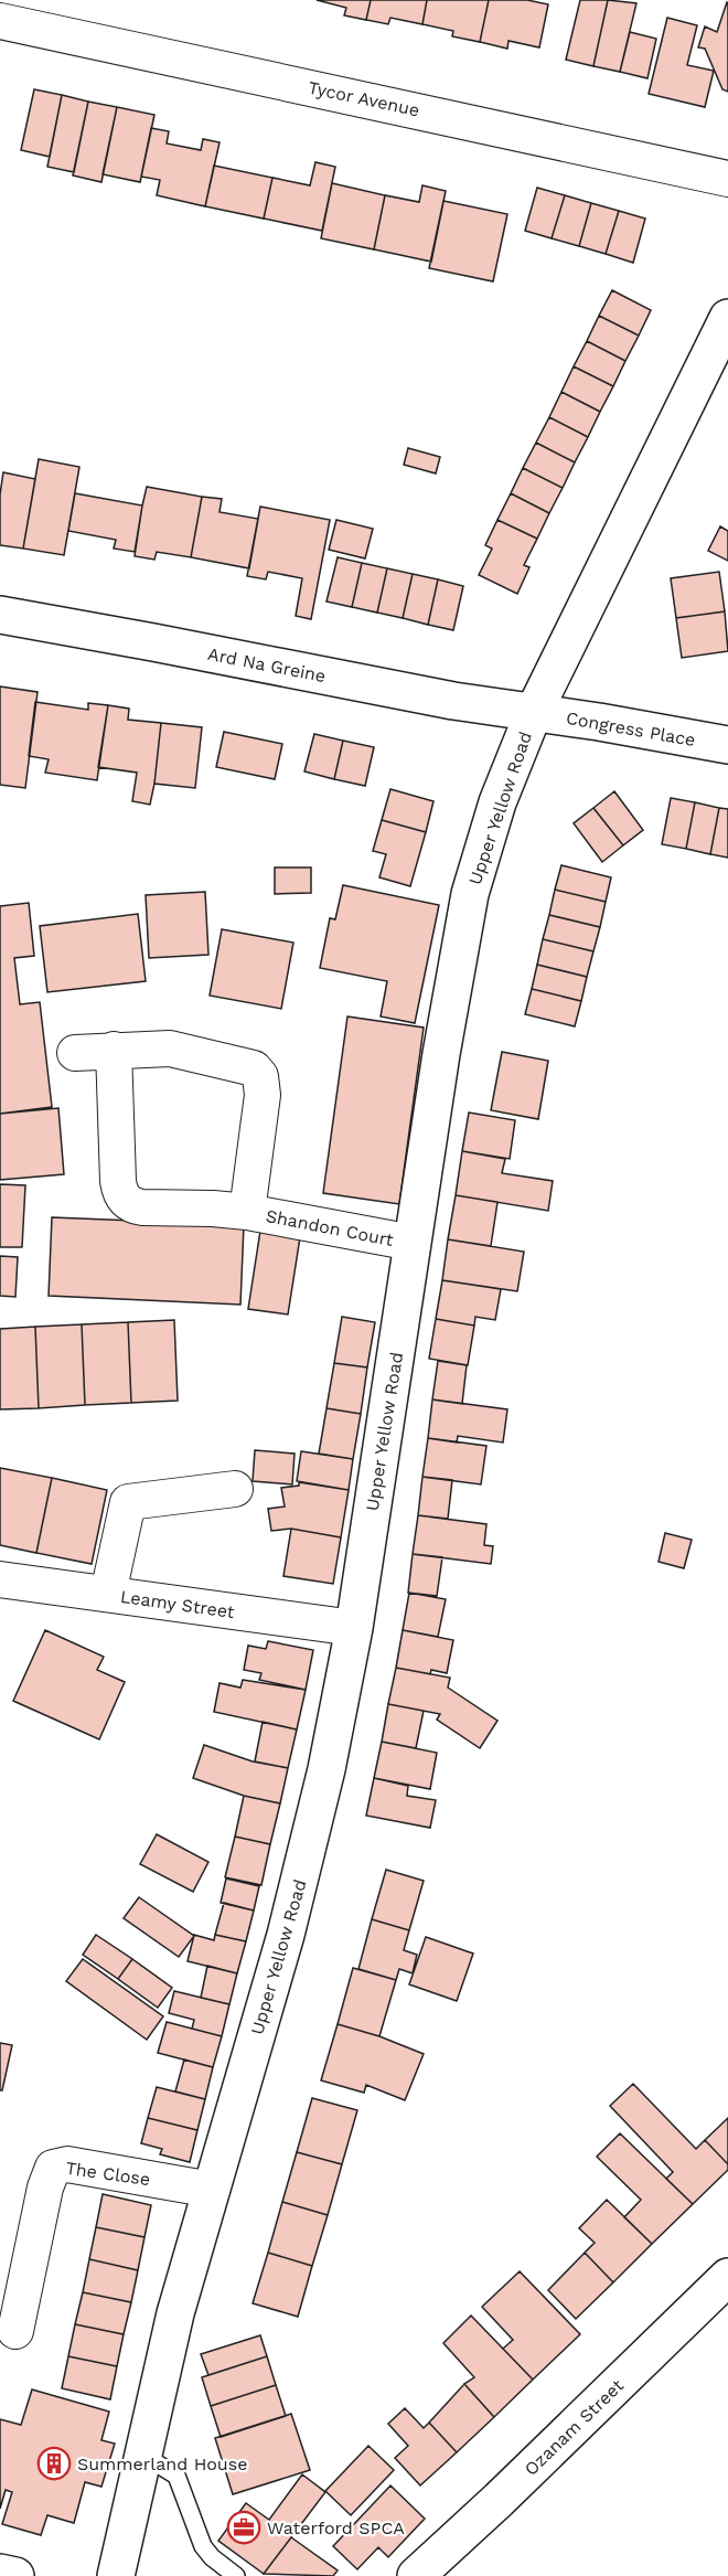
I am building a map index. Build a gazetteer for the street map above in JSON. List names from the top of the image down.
{
  "streets": {
    "street": [
      "Tycor Avenue",
      "Ard Na Greine",
      "Congress Place",
      "Upper Yellow Road",
      "Shandon Court",
      "Leamy Street",
      "The Close",
      "Ozanam Street"
    ]
  },
  "crossings": [
    ["Ard Na Greine", "Congress Place"],
    ["Ard Na Greine", "Upper Yellow Road"],
    ["Congress Place", "Upper Yellow Road"],
    ["Upper Yellow Road", "Shandon Court"],
    ["Upper Yellow Road", "Leamy Street"],
    ["Upper Yellow Road", "The Close"]
  ],
  "places": {
    "building": ["Summerland House"],
    "office": ["Waterford SPCA"]
  }
}
